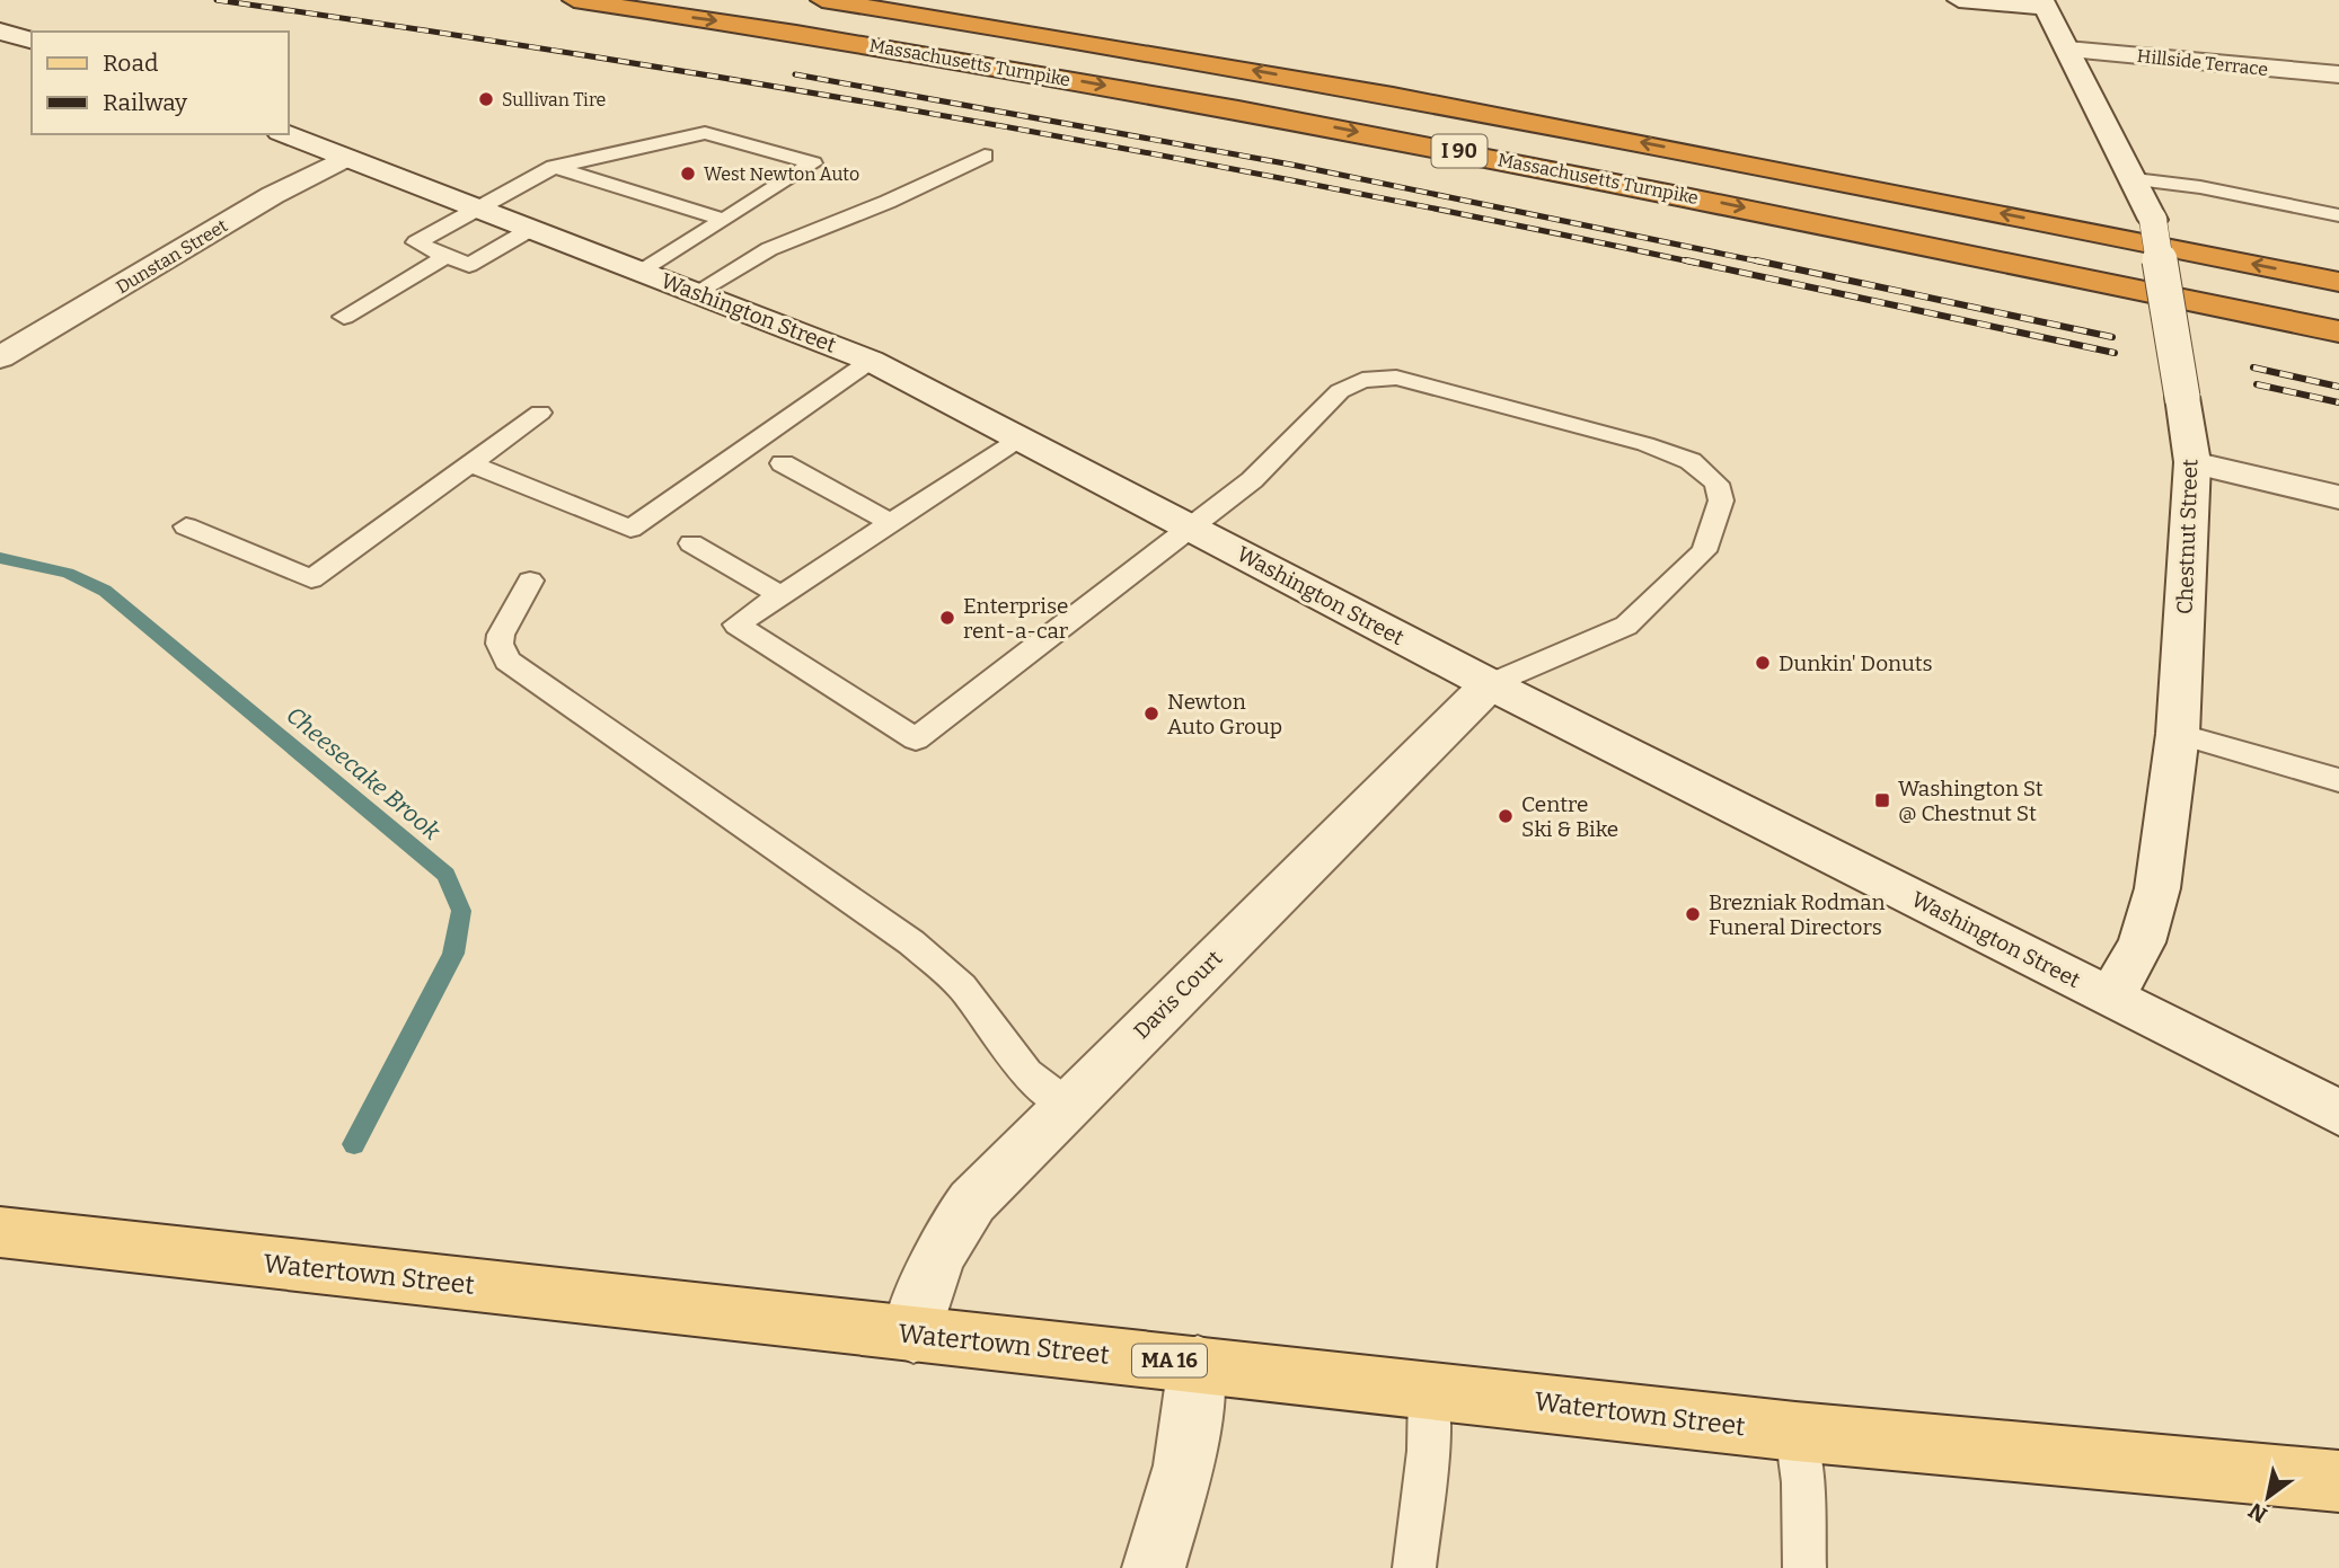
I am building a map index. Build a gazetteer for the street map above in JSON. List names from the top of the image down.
{
  "streets": {
    "highway": ["Massachusetts Turnpike", "I 90"],
    "main road": [
      "Hillside Terrace",
      "Dunstan Street",
      "Washington Street",
      "Chestnut Street",
      "Davis Court",
      "Watertown Street",
      "MA 16"
    ]
  },
  "crossings": [
    ["Hillside Terrace", "Chestnut Street"],
    ["Dunstan Street", "Washington Street"],
    ["Washington Street", "Chestnut Street"],
    ["Washington Street", "Davis Court"],
    ["Davis Court", "Watertown Street"]
  ],
  "water": ["Cheesecake Brook"],
  "places": {
    "other": [
      "Sullivan Tire",
      "West Newton Auto",
      "Enterprise rent-a-car",
      "Dunkin' Donuts",
      "Newton Auto Group",
      "Centre Ski & Bike",
      "Brezniak Rodman Funeral Directors"
    ],
    "transit": ["Washington St @ Chestnut St"]
  },
  "legend": ["Road", "Railway"],
  "north": "bottom left"
}
